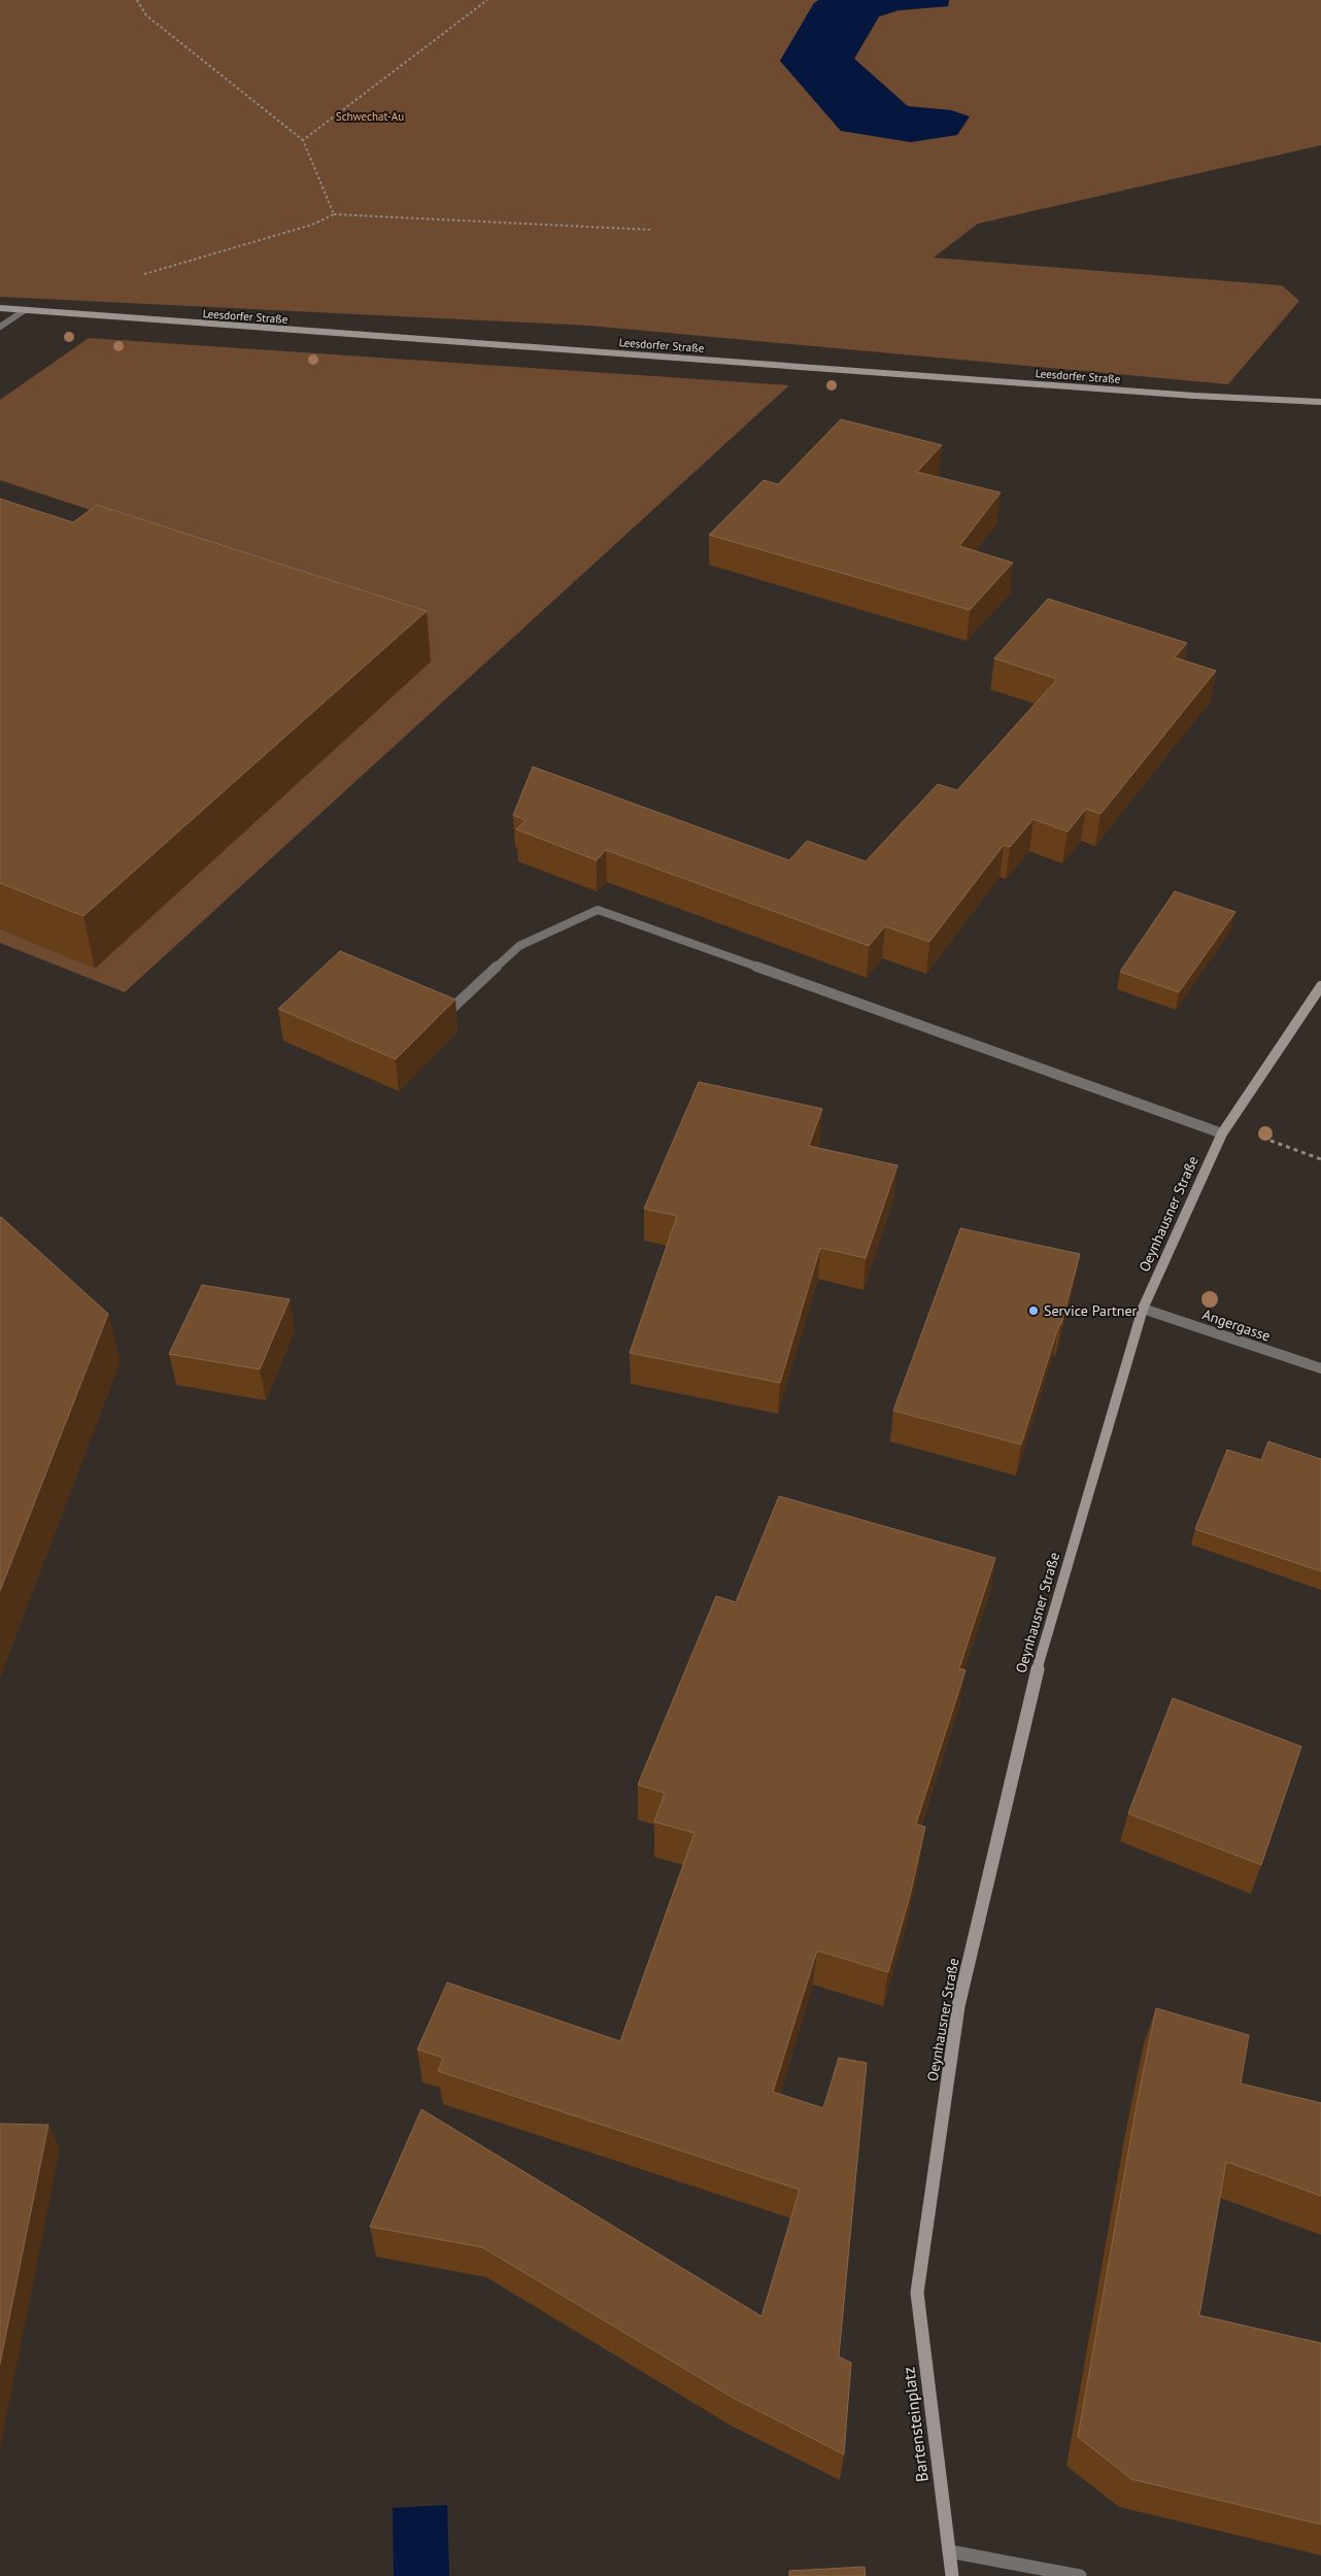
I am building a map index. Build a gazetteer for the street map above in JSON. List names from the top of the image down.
{
  "streets": {
    "street": [
      "Leesdorfer Straße",
      "Oeynhausner Straße",
      "Angergasse",
      "Bartensteinplatz"
    ]
  },
  "crossings": [
    ["Oeynhausner Straße", "Angergasse"],
    ["Oeynhausner Straße", "Bartensteinplatz"]
  ],
  "parks": ["Schwechat-Au"],
  "places": ["Service Partner"]
}
